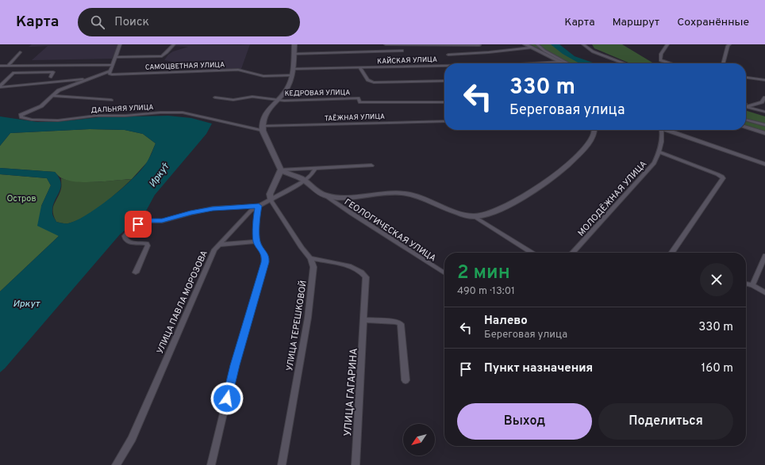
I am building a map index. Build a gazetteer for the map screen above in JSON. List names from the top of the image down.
{
  "streets": {
    "street": [
      "КАЙСКАЯ УЛИЦА",
      "САМОЦВЕТНАЯ УЛИЦА",
      "КЕДРОВАЯ УЛИЦА",
      "ДАЛЬНЯЯ УЛИЦА",
      "ТАЁЖНАЯ УЛИЦА",
      "МОЛОДЁЖНАЯ УЛИЦА",
      "ГЕОЛОГИЧЕСКАЯ УЛИЦА",
      "УЛИЦА ПАВЛА МОРОЗОВА",
      "УЛИЦА ТЕРЕШКОВОЙ",
      "УЛИЦА ГАГАРИНА"
    ]
  },
  "crossings": [
    ["ДАЛЬНЯЯ УЛИЦА", "ТАЁЖНАЯ УЛИЦА"],
    ["УЛИЦА ПАВЛА МОРОЗОВА", "УЛИЦА ТЕРЕШКОВОЙ"],
    ["УЛИЦА ТЕРЕШКОВОЙ", "УЛИЦА ГАГАРИНА"]
  ],
  "water": ["Ирку́т", "Иркут"],
  "parks": ["Остров"],
  "north": "bottom left",
  "page": {
    "header": "Карта",
    "search": "Поиск",
    "nav": ["Карта", "Маршрут", "Сохранённые"],
    "turn": ["330 m", "Береговая улица"],
    "heading": ["2 мин", "490 m · 13:01"],
    "list": [
      {
        "name": "Налево",
        "note": "Береговая улица",
        "value": "330 m"
      },
      {
        "name": "Пункт назначения",
        "value": "160 m"
      }
    ],
    "buttons": ["Выход", "Поделиться"]
  }
}
